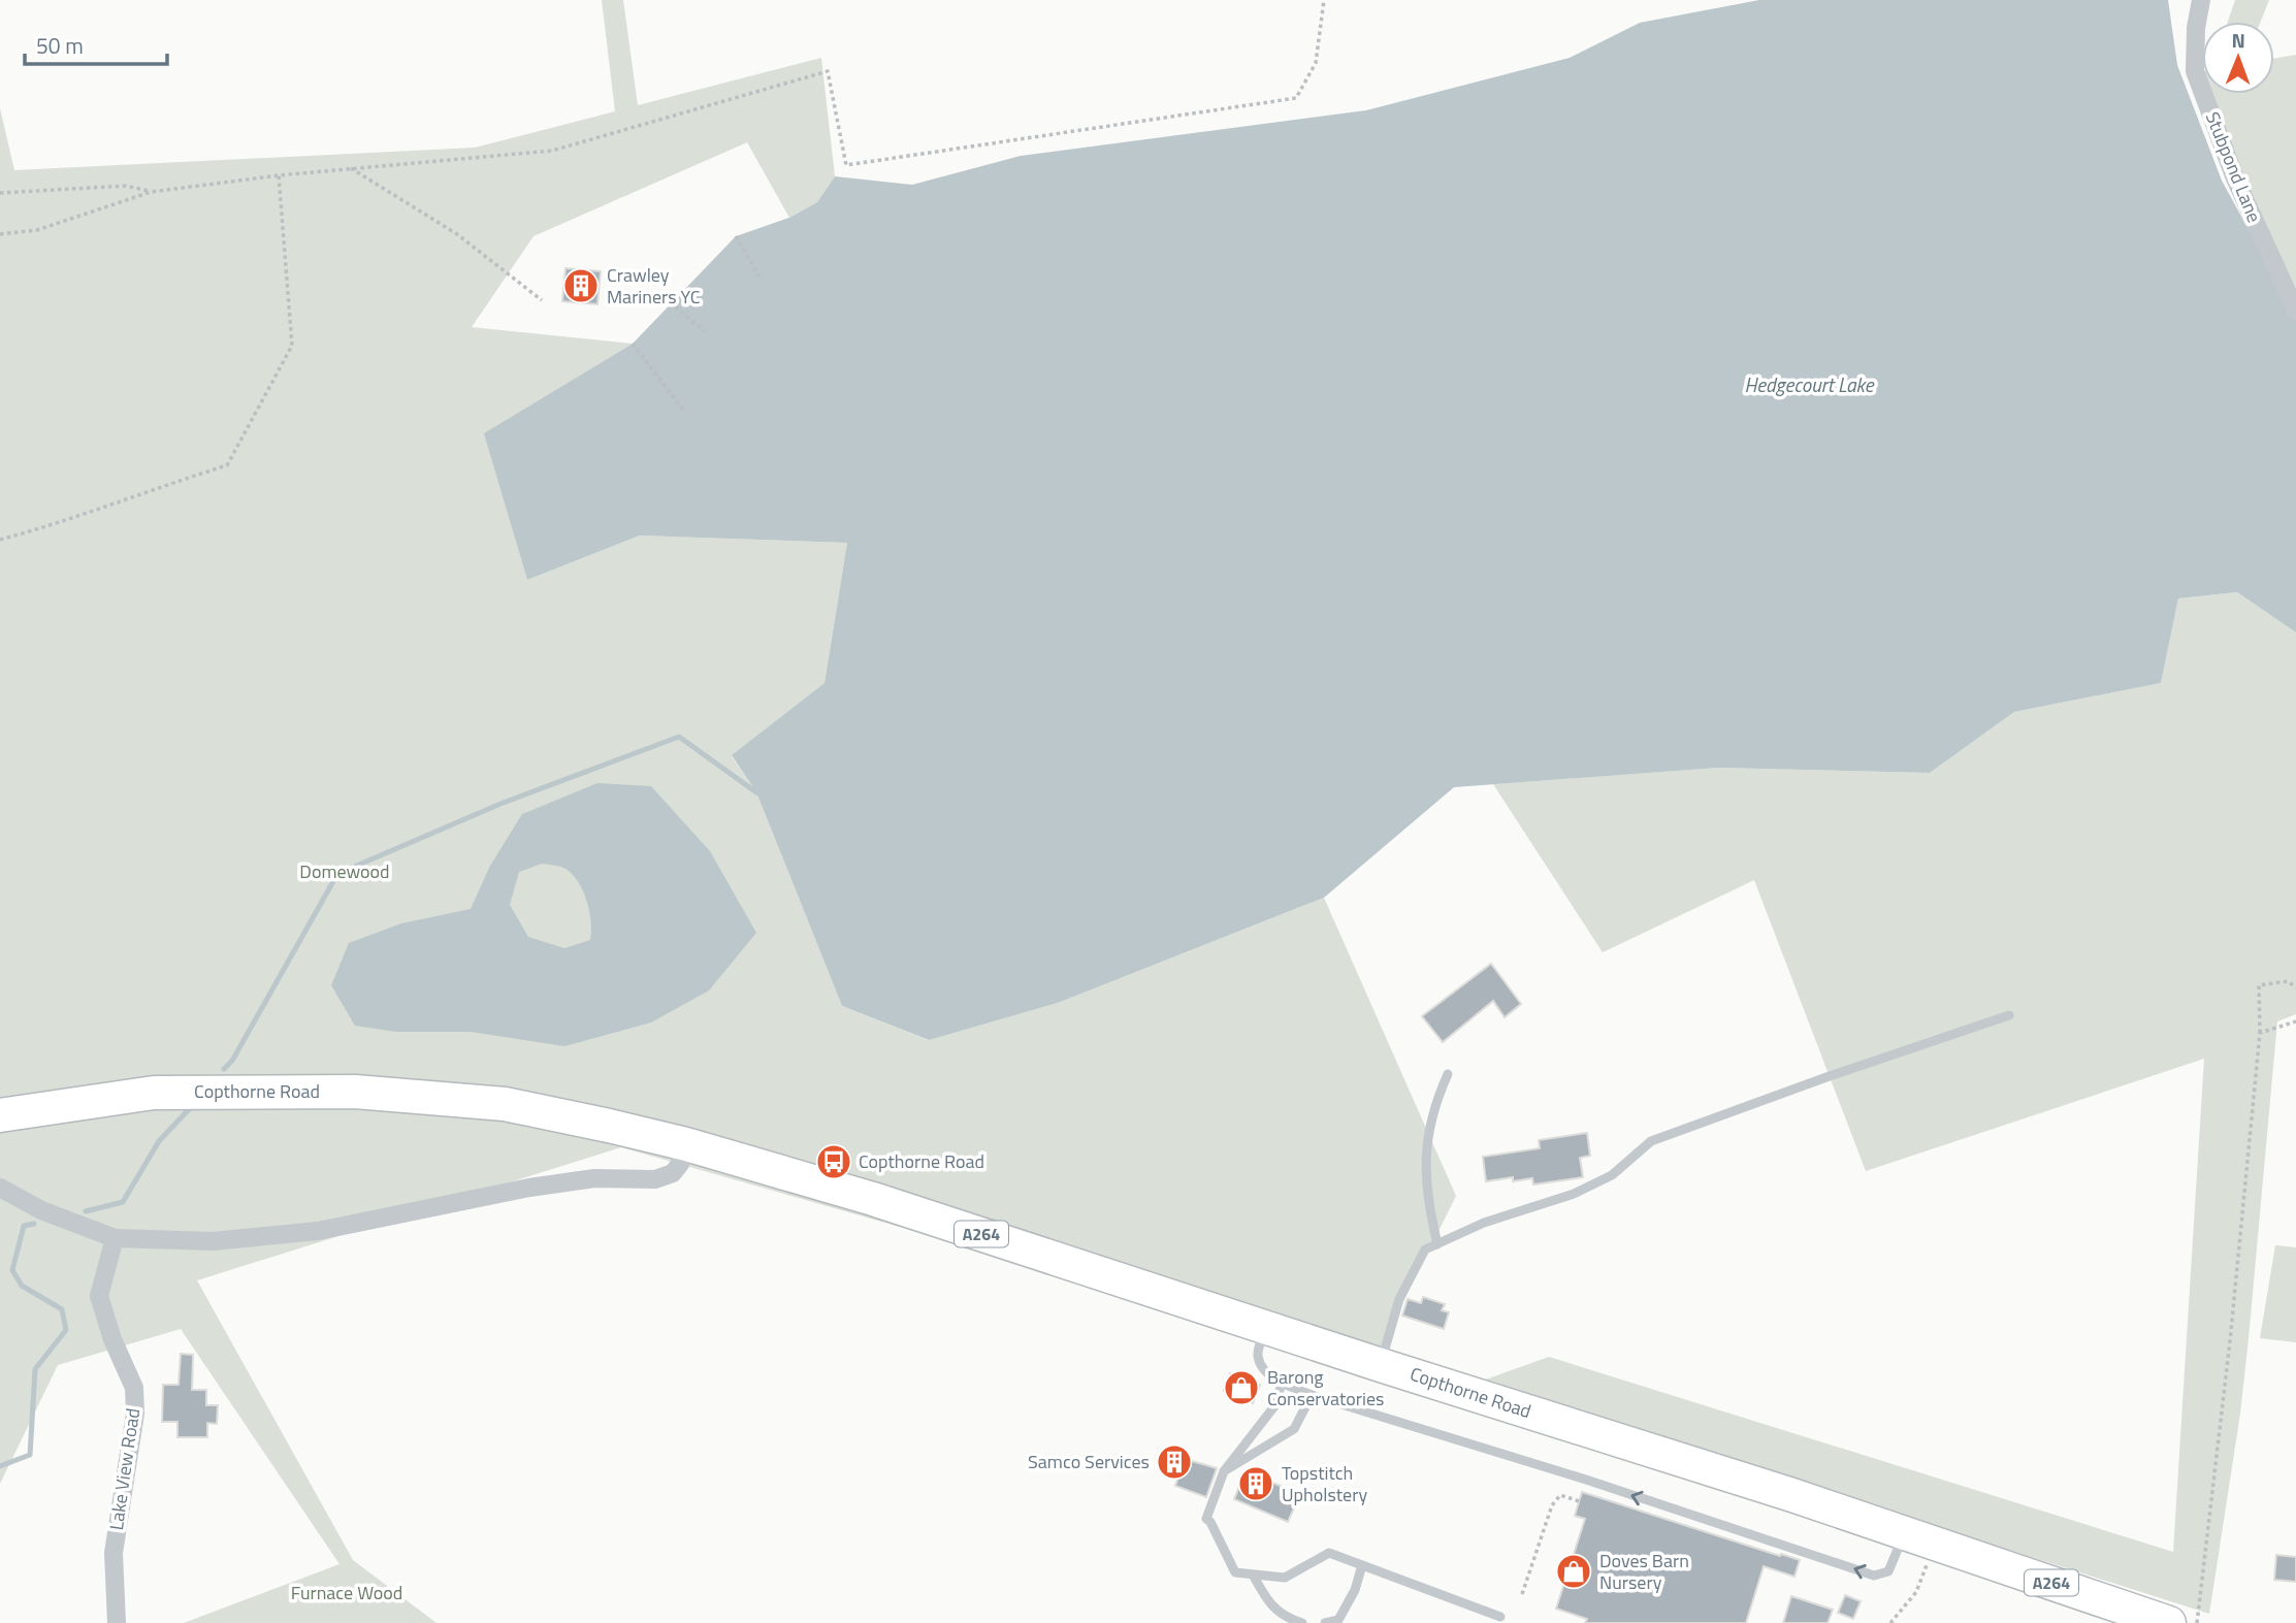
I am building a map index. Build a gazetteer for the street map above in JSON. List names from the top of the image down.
{
  "streets": {
    "highway": ["Copthorne Road", "A264"],
    "street": ["Stubpond Lane", "Lake View Road"]
  },
  "water": ["Hedgecourt Lake"],
  "parks": ["Domewood", "Furnace Wood"],
  "places": {
    "building": ["Crawley Mariners YC", "Samco Services", "Topstitch Upholstery"],
    "bus stop": ["Copthorne Road"],
    "shop": ["Barong Conservatories", "Doves Barn Nursery"]
  },
  "scale_bar": "50 m",
  "north": "top"
}
